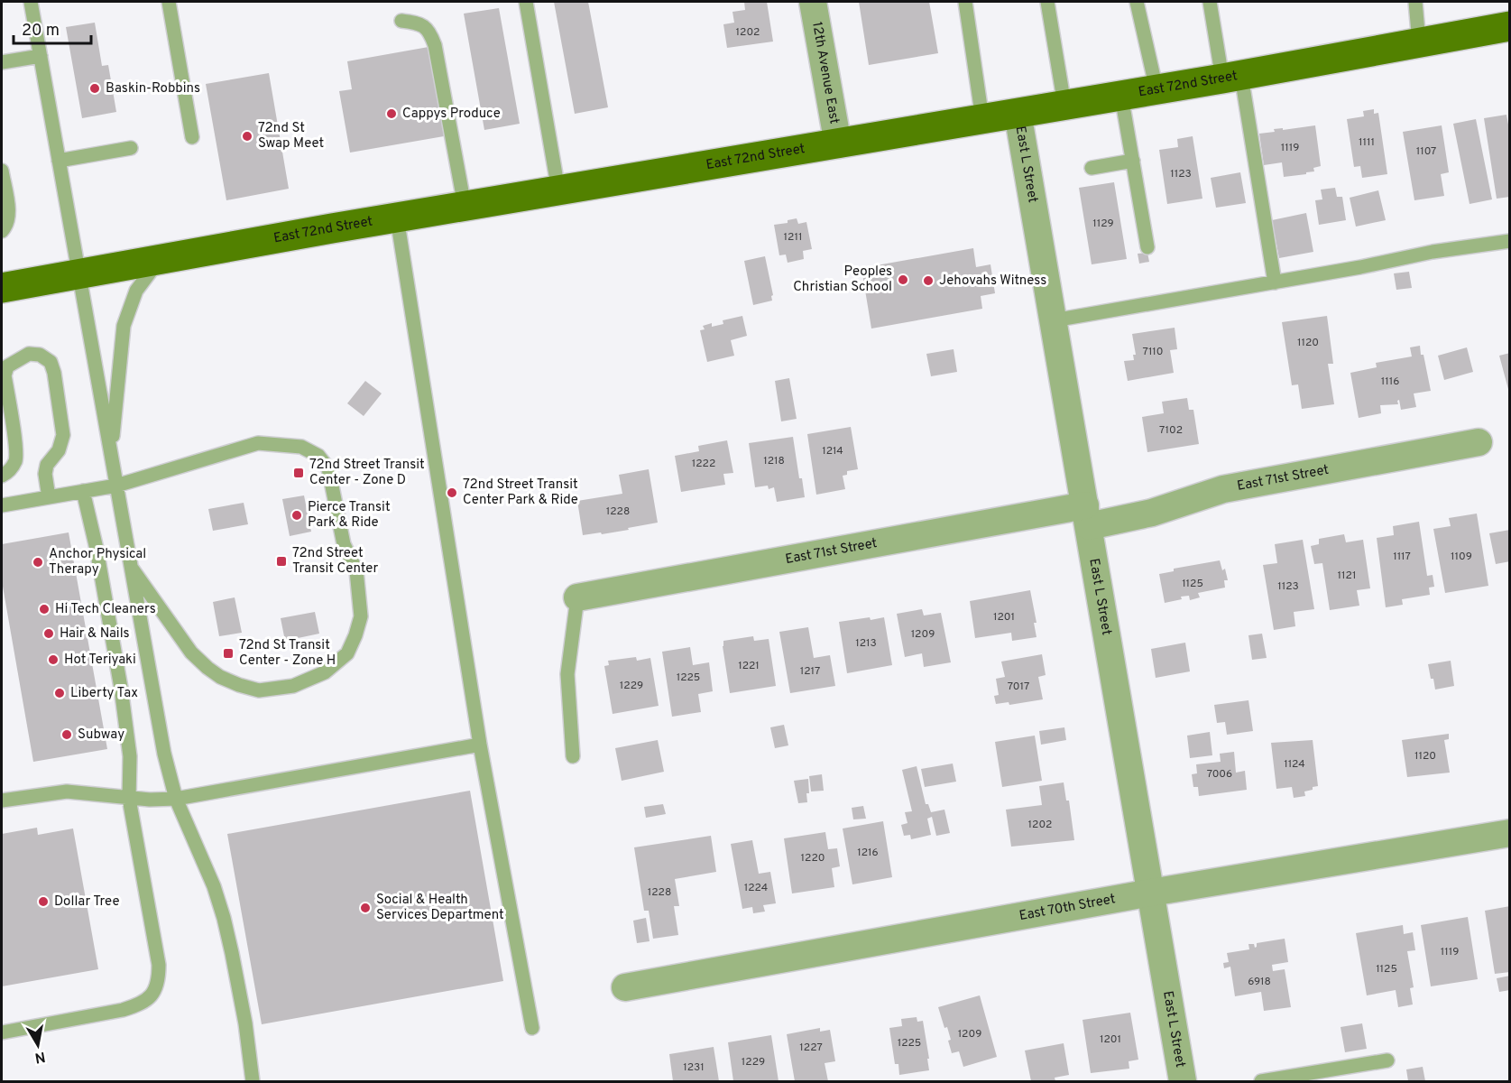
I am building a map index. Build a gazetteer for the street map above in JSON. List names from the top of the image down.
{
  "streets": {
    "main road": ["East 72nd Street"],
    "street": [
      "12th Avenue East",
      "East L Street",
      "East 71st Street",
      "East 70th Street"
    ]
  },
  "crossings": [
    ["12th Avenue East", "East 72nd Street"],
    ["East 72nd Street", "East L Street"],
    ["East L Street", "East 71st Street"],
    ["East L Street", "East 70th Street"]
  ],
  "places": {
    "other": [
      "Baskin-Robbins",
      "Cappys Produce",
      "72nd St Swap Meet",
      "Peoples Christian School",
      "Jehovahs Witness",
      "72nd Street Transit Center Park & Ride",
      "Pierce Transit Park & Ride",
      "Anchor Physical Therapy",
      "Hi Tech Cleaners",
      "Hair & Nails",
      "Hot Teriyaki",
      "Liberty Tax",
      "Subway",
      "Dollar Tree",
      "Social & Health Services Department"
    ],
    "transit": ["72nd Street Transit Center - Zone D", "72nd Street Transit Center", "72nd St Transit Center - Zone H"]
  },
  "house_numbers": [
    "1202",
    "1111",
    "1119",
    "1107",
    "1123",
    "1129",
    "1211",
    "1120",
    "7110",
    "1116",
    "7102",
    "1214",
    "1218",
    "1222",
    "1228",
    "1117",
    "1109",
    "1121",
    "1125",
    "1123",
    "1201",
    "1209",
    "1213",
    "1221",
    "1217",
    "1225",
    "1229",
    "7017",
    "1120",
    "1124",
    "7006",
    "1202",
    "1216",
    "1220",
    "1224",
    "1228",
    "1119",
    "1125",
    "6918",
    "1209",
    "1201",
    "1225",
    "1227",
    "1229",
    "1231"
  ],
  "scale_bar": "20 m",
  "north": "bottom"
}
